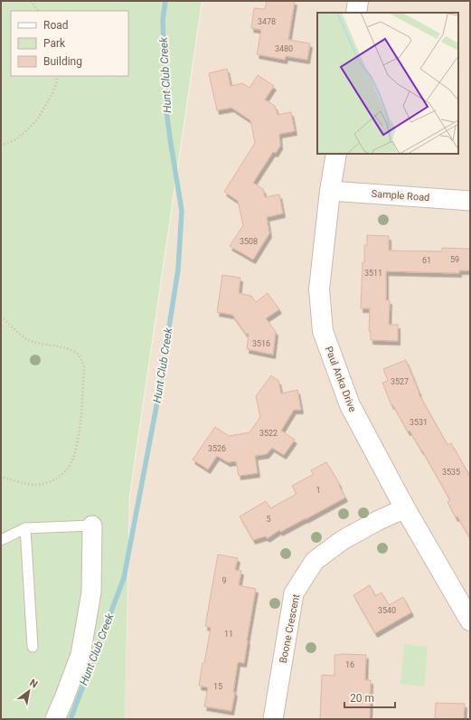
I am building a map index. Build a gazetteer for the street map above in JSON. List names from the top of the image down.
{
  "streets": {
    "street": ["Sample Road", "Paul Anka Drive", "Boone Crescent"]
  },
  "crossings": [
    ["Sample Road", "Paul Anka Drive"],
    ["Paul Anka Drive", "Boone Crescent"]
  ],
  "water": ["Hunt Club Creek"],
  "house_numbers": [
    "3478",
    "3480",
    "3508",
    "59",
    "61",
    "3511",
    "3516",
    "3527",
    "3531",
    "3522",
    "3526",
    "3535",
    "1",
    "5",
    "9",
    "3540",
    "11",
    "16",
    "15"
  ],
  "legend": ["Road", "Park", "Building"],
  "scale_bar": "20 m",
  "north": "top right"
}
